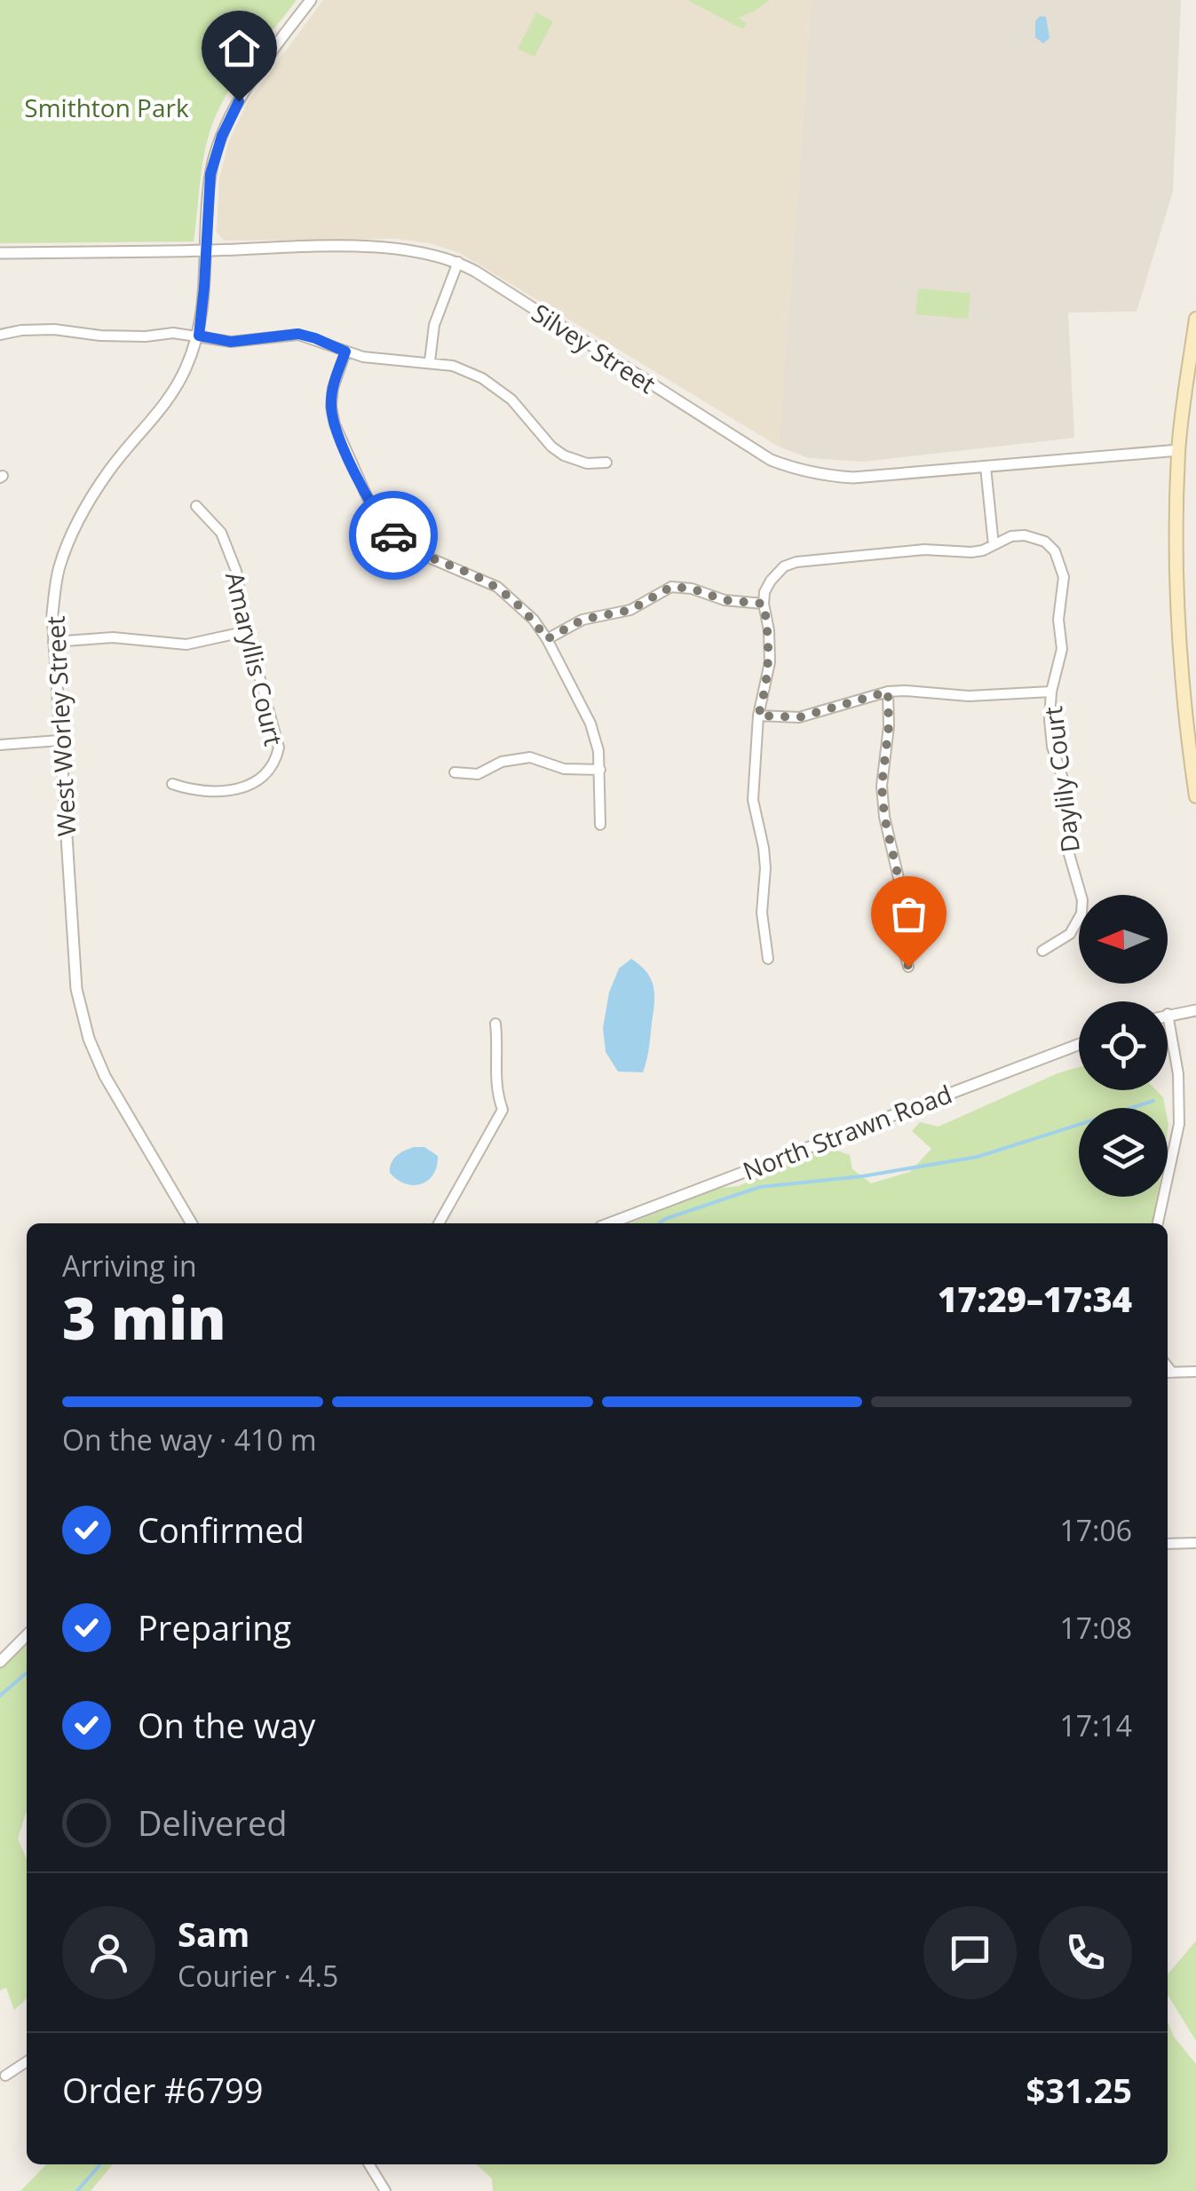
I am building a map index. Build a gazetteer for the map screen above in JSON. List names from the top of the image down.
{
  "streets": {
    "street": [
      "Silvey Street",
      "Amaryllis Court",
      "West Worley Street",
      "Daylily Court",
      "North Strawn Road"
    ]
  },
  "crossings": [
    ["Silvey Street", "West Worley Street"]
  ],
  "parks": ["Smithton Park"],
  "north": "left",
  "page": {
    "heading": ["3 min", "Arriving in", "17:29–17:34"],
    "panel": [
      "Sam",
      "Courier · 4.5",
      "Order #6799",
      "$31.25"
    ],
    "bar": "On the way · 410 m",
    "list": [
      ["Confirmed", "17:06"],
      ["Preparing", "17:08"],
      ["On the way", "17:14"],
      "Delivered"
    ]
  }
}
